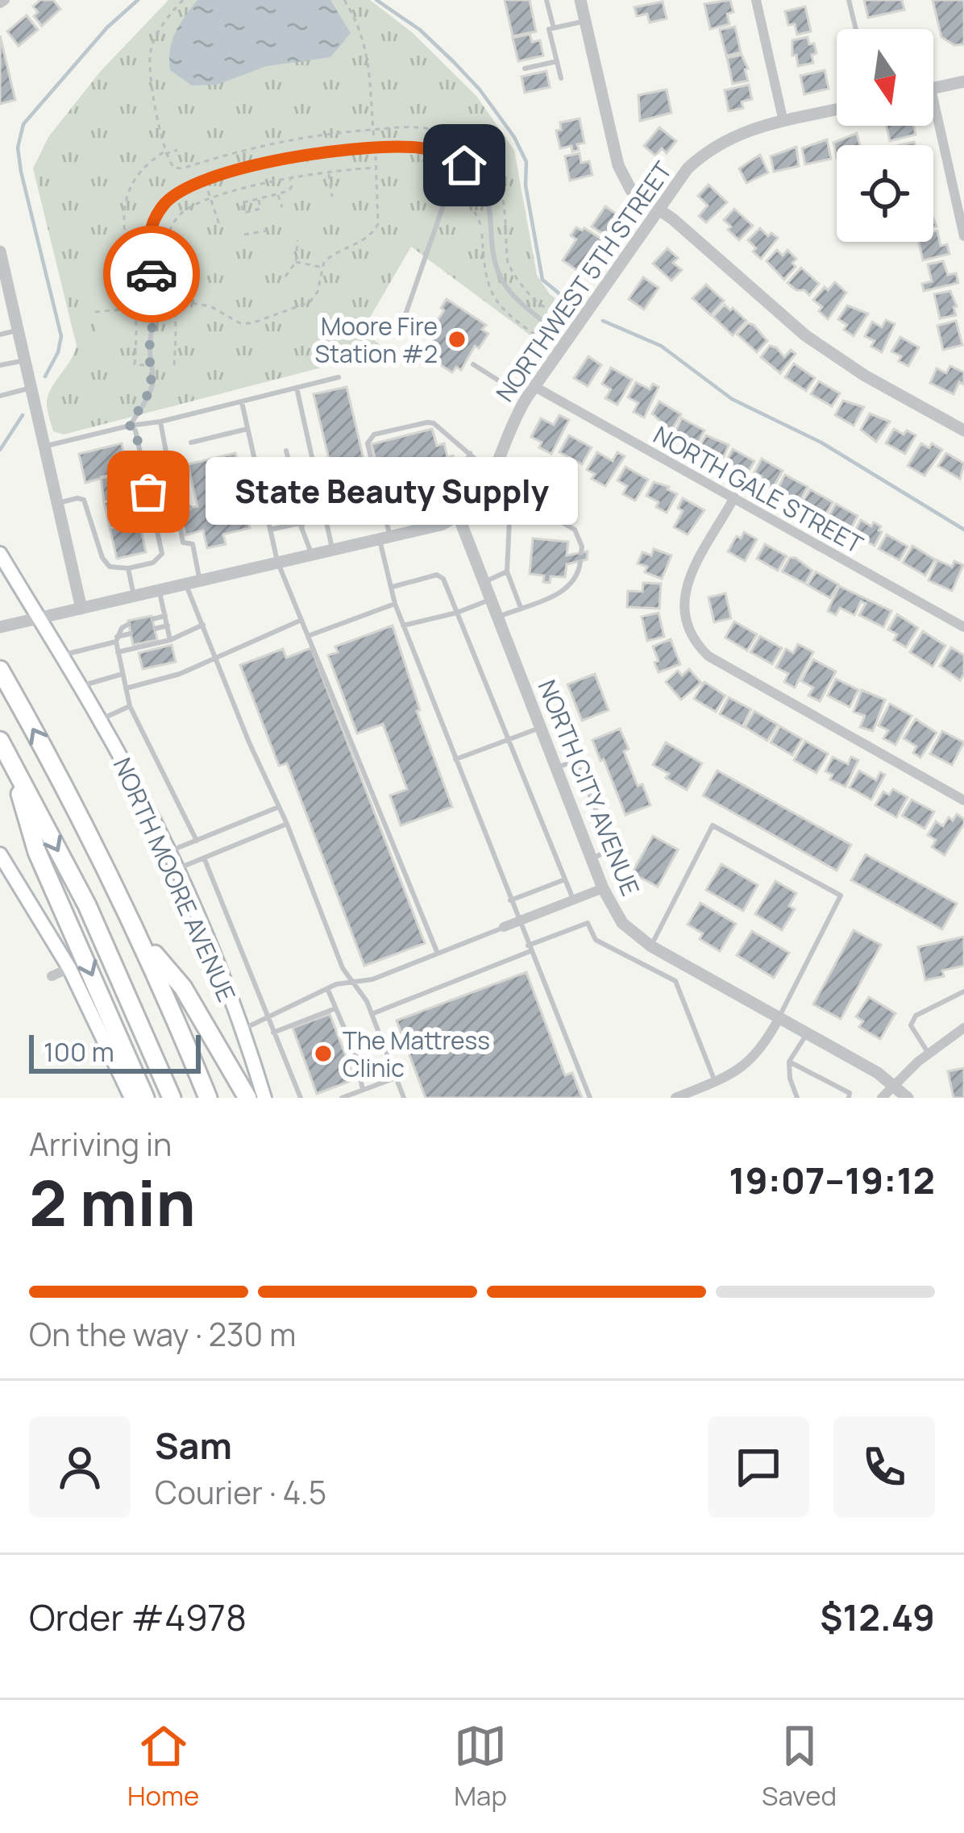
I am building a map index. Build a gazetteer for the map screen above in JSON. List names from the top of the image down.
{
  "streets": {
    "main road": ["NORTH MOORE AVENUE"],
    "street": ["NORTHWEST 5TH STREET", "NORTH GALE STREET", "NORTH CITY AVENUE"]
  },
  "crossings": [
    ["NORTHWEST 5TH STREET", "NORTH GALE STREET"],
    ["NORTHWEST 5TH STREET", "NORTH CITY AVENUE"],
    ["NORTHWEST 5TH STREET", "NORTH MOORE AVENUE"]
  ],
  "places": ["Moore Fire Station #2", "State Beauty Supply", "The Mattress Clinic"],
  "scale_bar": "100 m",
  "north": "bottom",
  "page": {
    "bubble": "State Beauty Supply",
    "scale": "100 m",
    "heading": ["2 min", "Arriving in", "19:07–19:12"],
    "panel": [
      "Sam",
      "Courier · 4.5",
      "Order #4978",
      "$12.49"
    ],
    "bar": "On the way · 230 m",
    "tabs": ["Home", "Map", "Saved"]
  }
}
